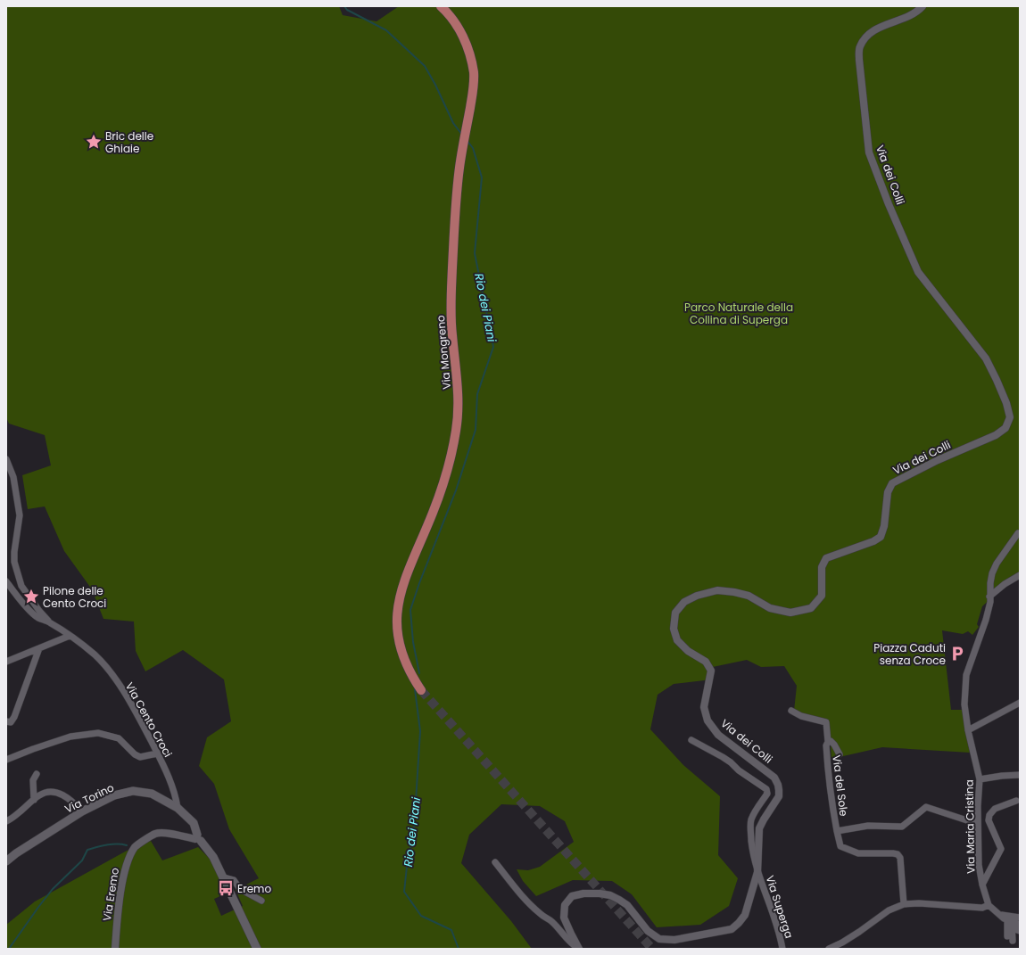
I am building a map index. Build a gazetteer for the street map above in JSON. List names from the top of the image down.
{
  "streets": {
    "main road": ["Via Mongreno", "Via Torino"],
    "street": [
      "Via dei Colli",
      "Via Cento Croci",
      "Via del Sole",
      "Via Maria Cristina",
      "Via Eremo",
      "Via Superga"
    ]
  },
  "crossings": [
    ["Via dei Colli", "Via Superga"],
    ["Via Cento Croci", "Via Torino"],
    ["Via Torino", "Via Eremo"]
  ],
  "water": ["Rio dei Piani"],
  "parks": ["Parco Naturale della Collina di Superga"],
  "places": {
    "place": ["Bric delle Ghiaie", "Pilone delle Cento Croci"],
    "parking": ["Piazza Caduti senza Croce"],
    "bus stop": ["Eremo"]
  }
}
